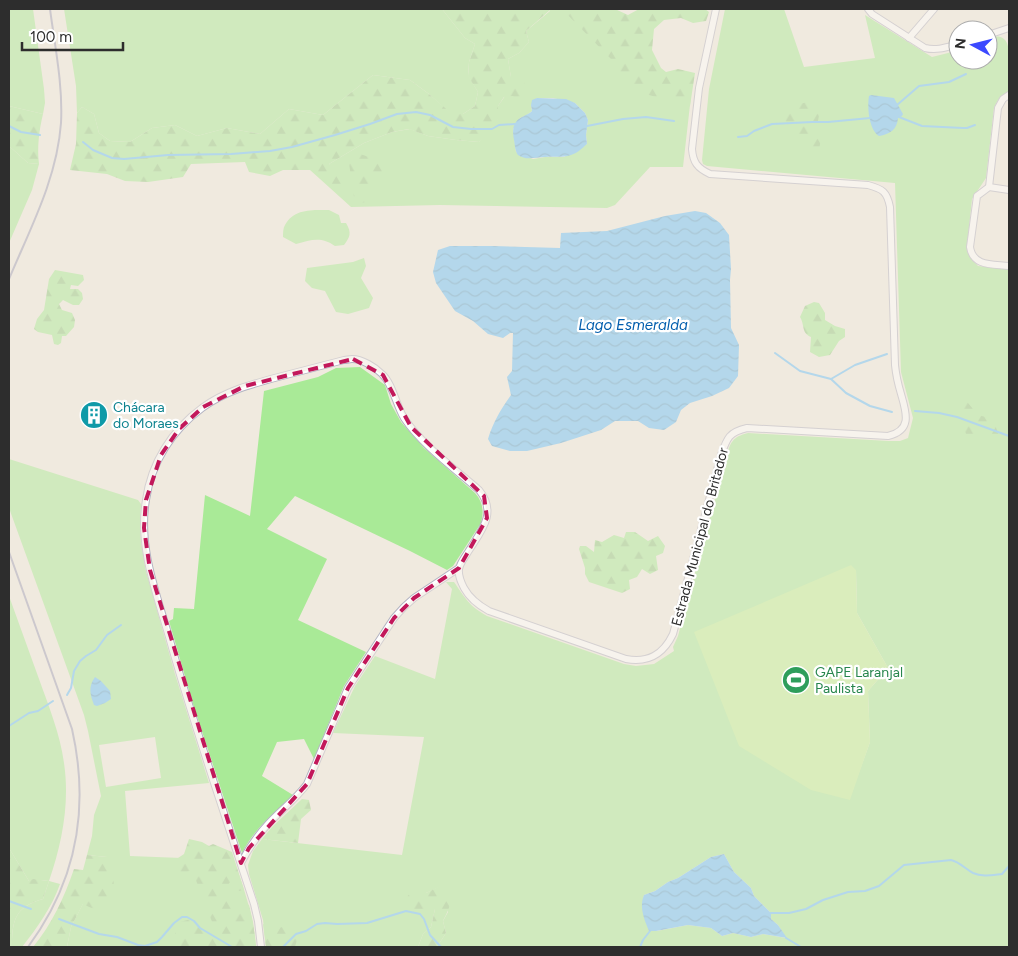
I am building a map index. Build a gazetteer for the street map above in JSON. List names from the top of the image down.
{
  "streets": {
    "street": ["Estrada Municipal do Britador"]
  },
  "water": ["Lago Esmeralda"],
  "places": {
    "building": ["Chácara do Moraes"],
    "sports": ["GAPE Laranjal Paulista"]
  },
  "scale_bar": "100 m",
  "north": "left"
}
